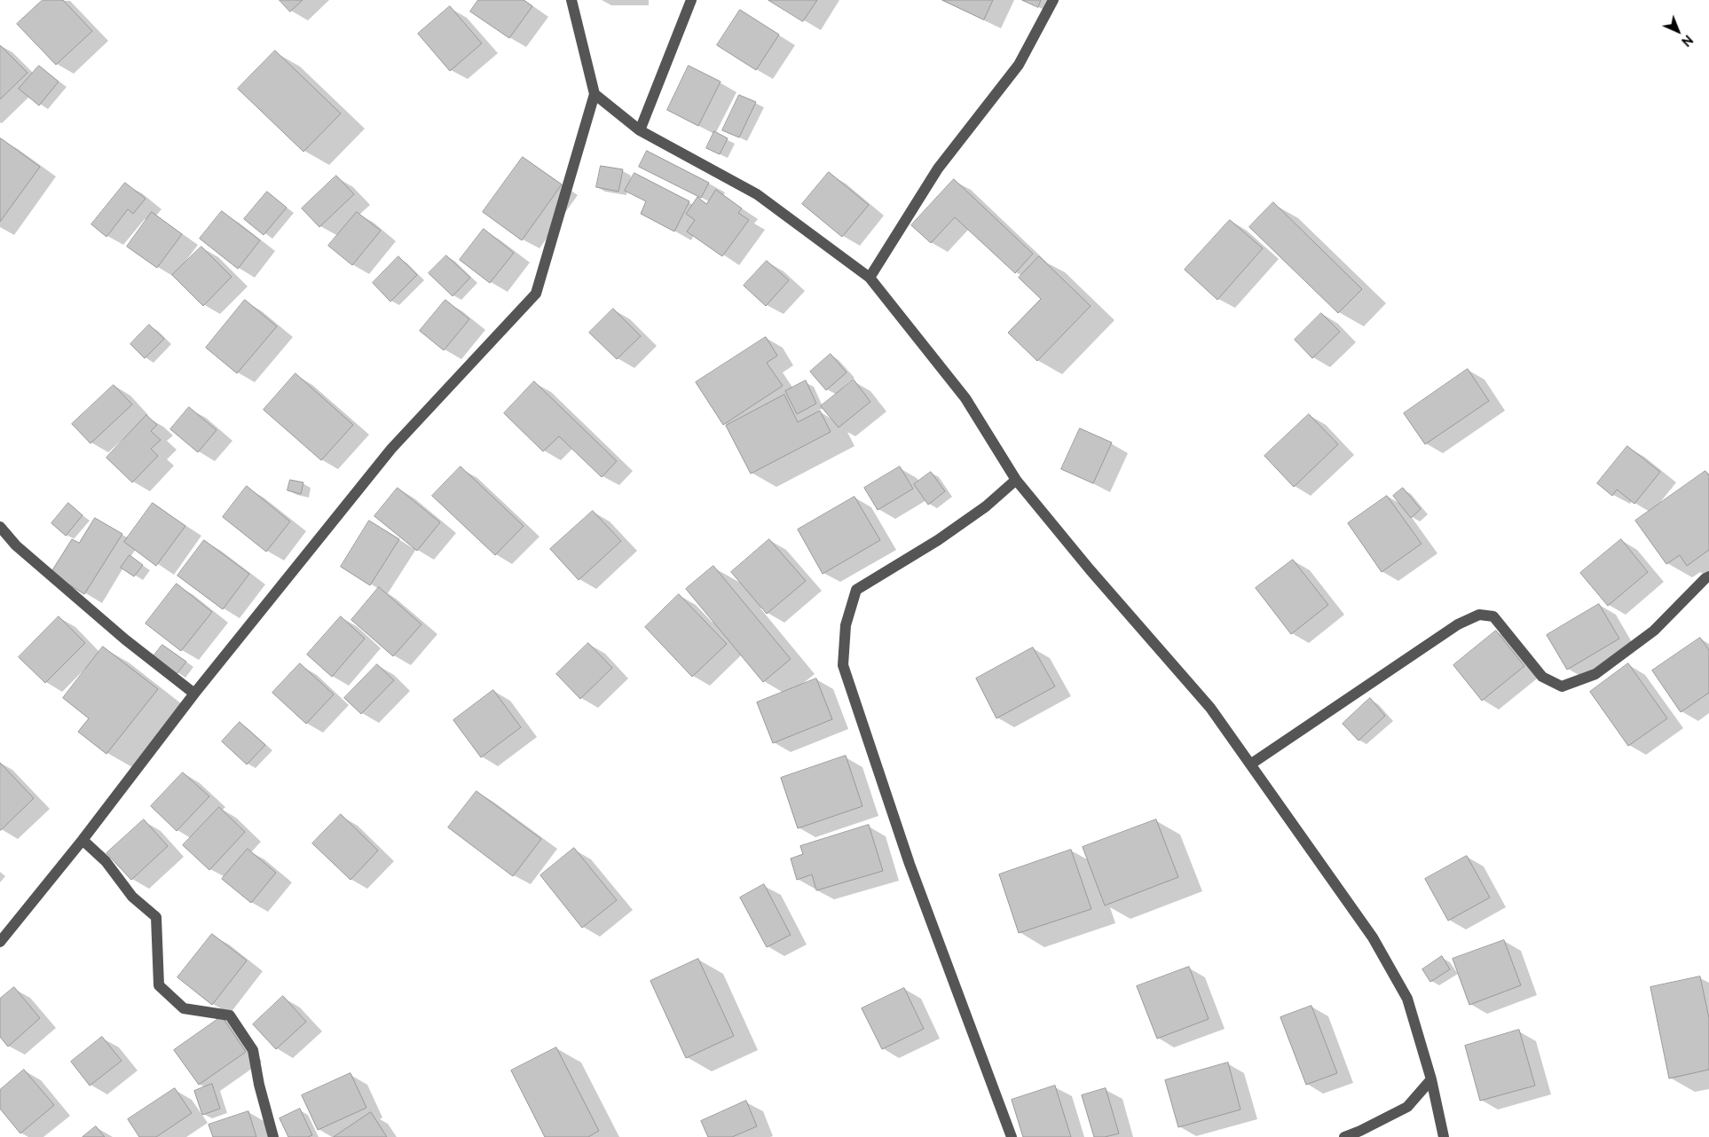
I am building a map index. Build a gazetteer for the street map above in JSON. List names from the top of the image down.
{
  "north": "bottom right"
}
